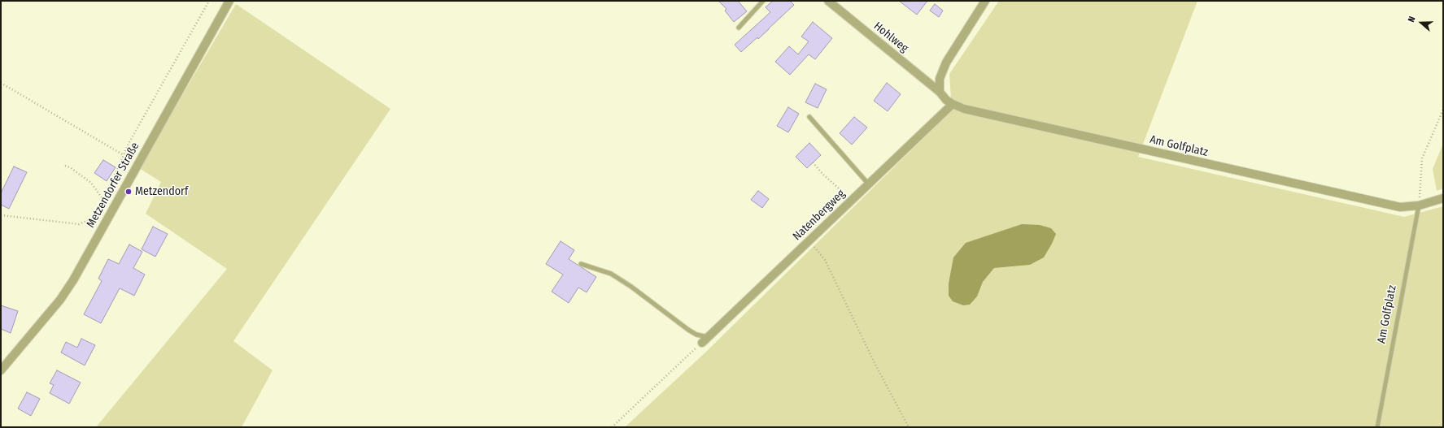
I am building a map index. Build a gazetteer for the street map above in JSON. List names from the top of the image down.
{
  "streets": {
    "street": [
      "Hohlweg",
      "Am Golfplatz",
      "Metzendorfer Straße",
      "Natenbergweg"
    ]
  },
  "crossings": [
    ["Hohlweg", "Am Golfplatz"],
    ["Am Golfplatz", "Natenbergweg"]
  ],
  "places": ["Metzendorf"],
  "north": "left"
}
